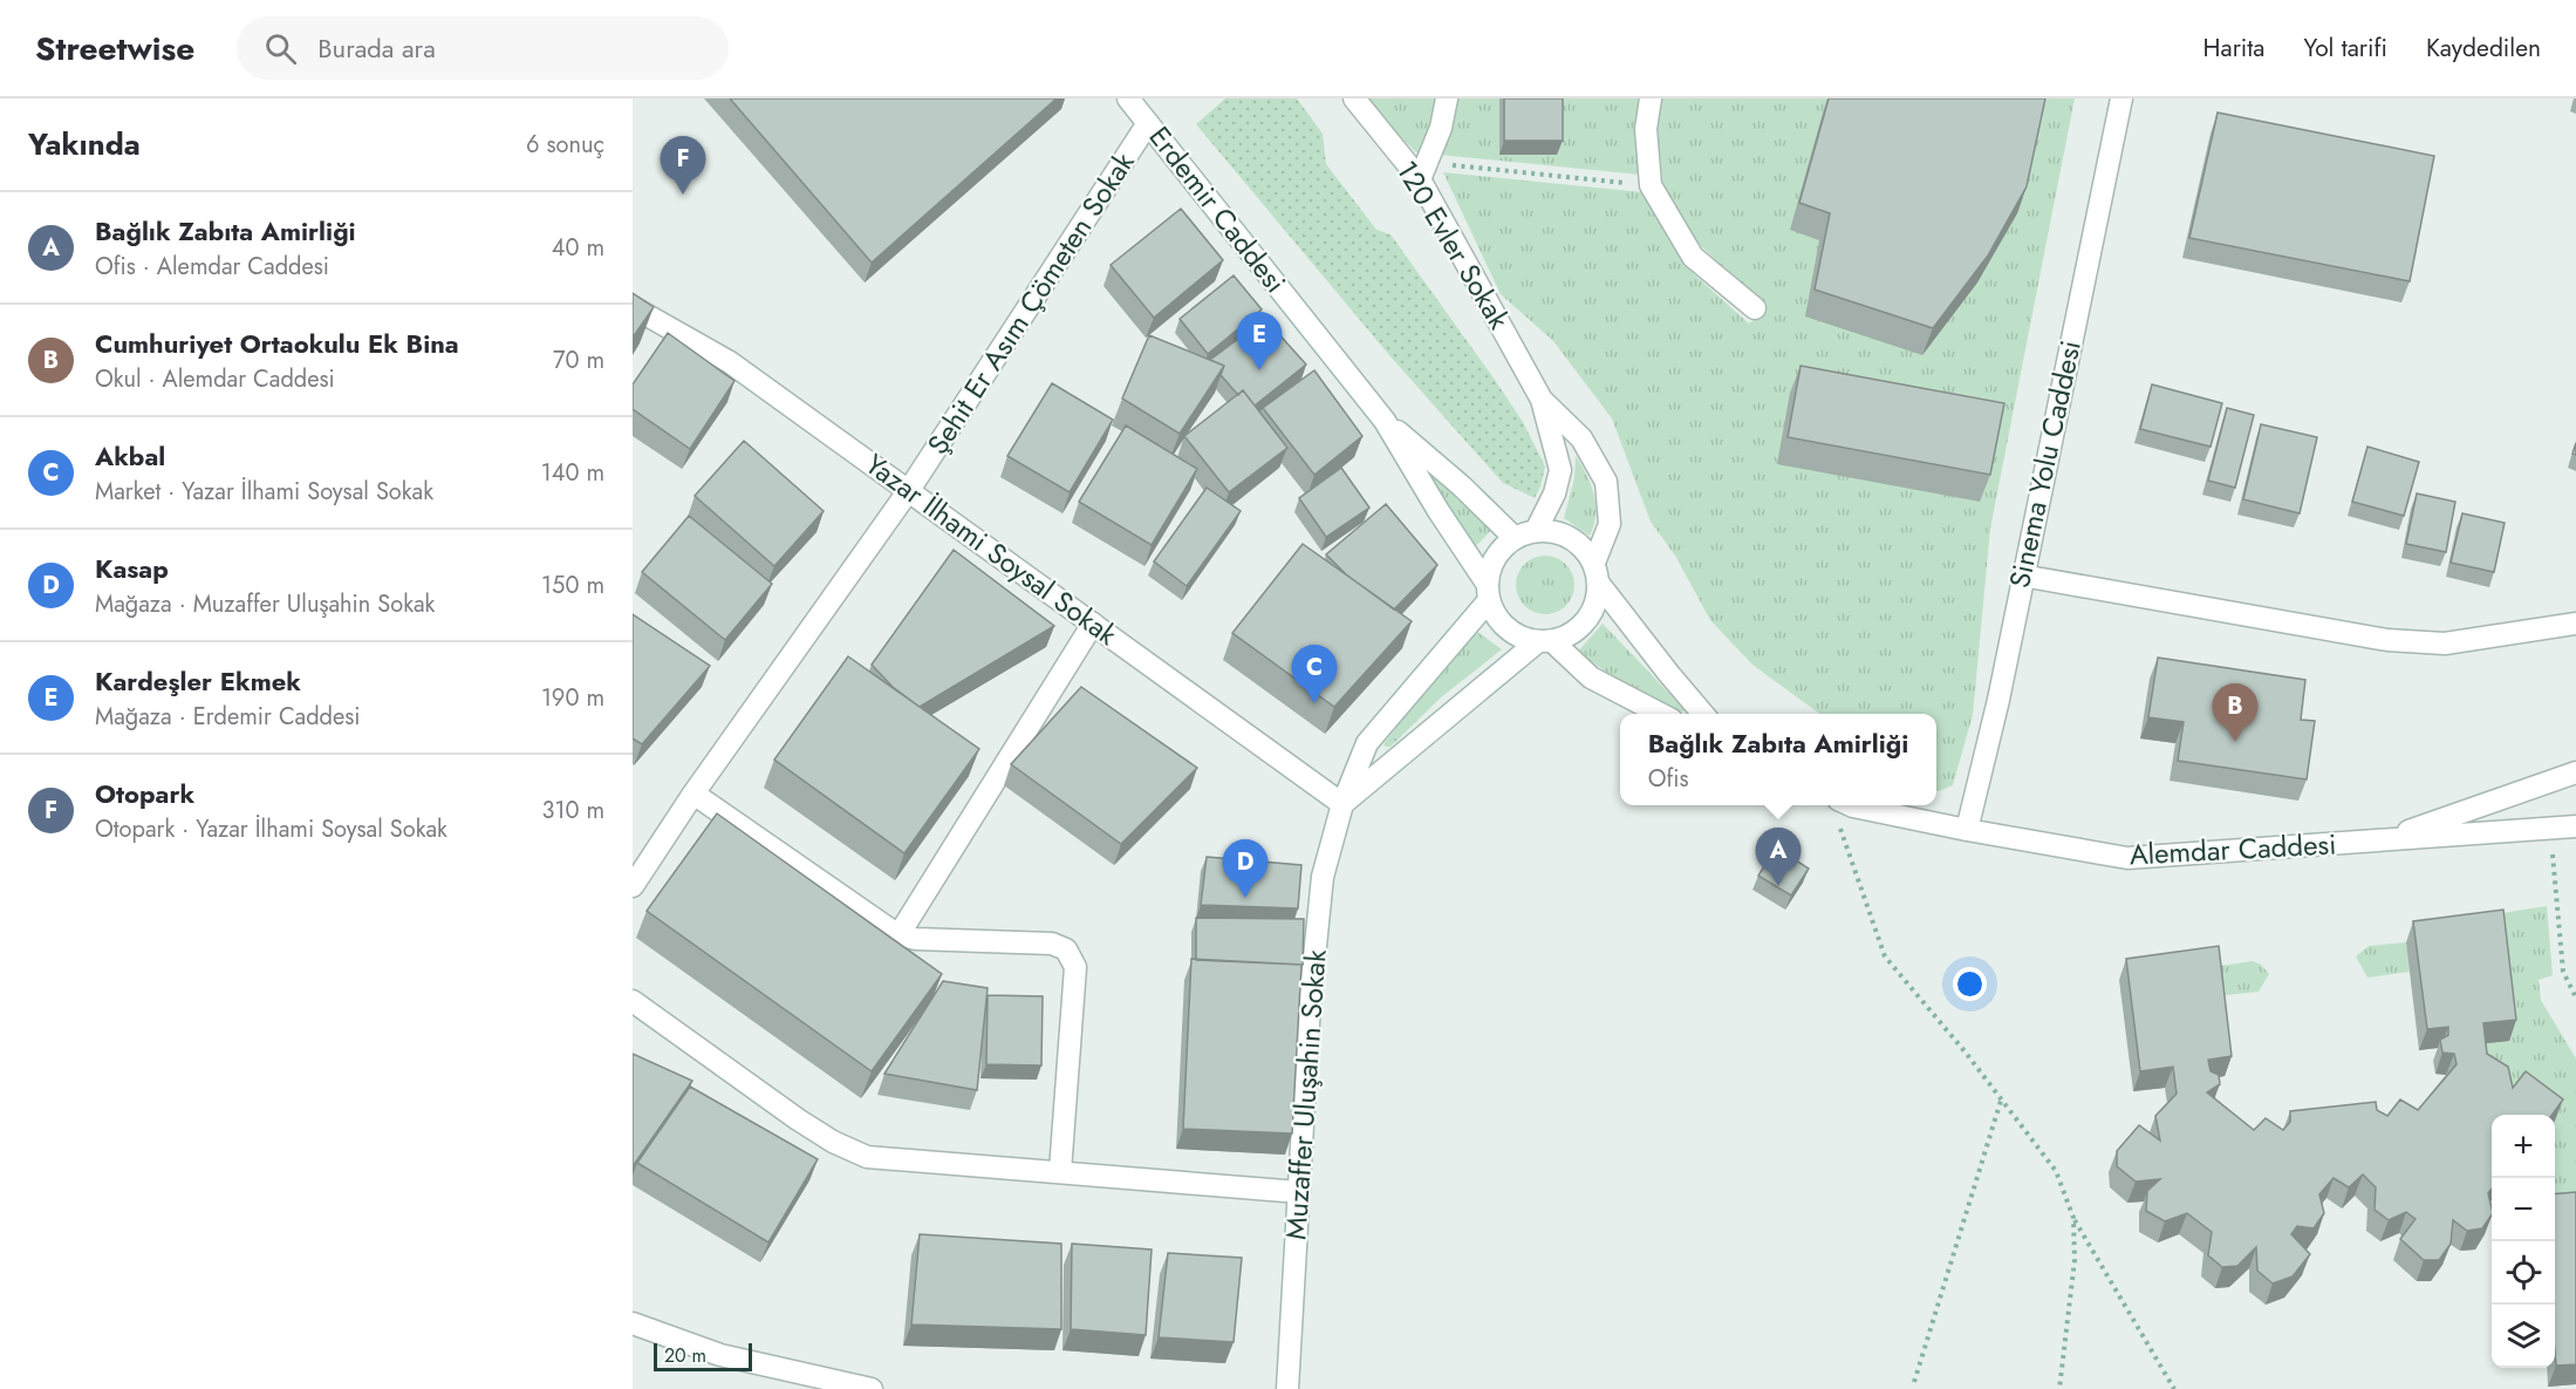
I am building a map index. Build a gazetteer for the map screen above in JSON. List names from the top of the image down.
{
  "streets": {
    "street": [
      "Erdemir Caddesi",
      "120 Evler Sokak",
      "Şehit Er Asım Çömeten Sokak",
      "Sinema Yolu Caddesi",
      "Yazar İlhami Soysal Sokak",
      "Alemdar Caddesi",
      "Muzaffer Uluşahin Sokak"
    ]
  },
  "crossings": [
    ["Erdemir Caddesi", "120 Evler Sokak"],
    ["Erdemir Caddesi", "Şehit Er Asım Çömeten Sokak"],
    ["Erdemir Caddesi", "Muzaffer Uluşahin Sokak"],
    ["120 Evler Sokak", "Muzaffer Uluşahin Sokak"],
    ["Şehit Er Asım Çömeten Sokak", "Yazar İlhami Soysal Sokak"],
    ["Sinema Yolu Caddesi", "Alemdar Caddesi"],
    ["Yazar İlhami Soysal Sokak", "Muzaffer Uluşahin Sokak"]
  ],
  "scale_bar": "20 m",
  "page": {
    "header": "Streetwise",
    "search": "Burada ara",
    "nav": ["Harita", "Yol tarifi", "Kaydedilen"],
    "heading": ["Yakında", "6 sonuç"],
    "pins": [
      "F",
      "E",
      "C",
      "B",
      "A",
      "D"
    ],
    "list": [
      {
        "mark": "A",
        "name": "Bağlık Zabıta Amirliği",
        "note": "Ofis · Alemdar Caddesi",
        "value": "40 m"
      },
      {
        "mark": "B",
        "name": "Cumhuriyet Ortaokulu Ek Bina",
        "note": "Okul · Alemdar Caddesi",
        "value": "70 m"
      },
      {
        "mark": "C",
        "name": "Akbal",
        "note": "Market · Yazar İlhami Soysal Sokak",
        "value": "140 m"
      },
      {
        "mark": "D",
        "name": "Kasap",
        "note": "Mağaza · Muzaffer Uluşahin Sokak",
        "value": "150 m"
      },
      {
        "mark": "E",
        "name": "Kardeşler Ekmek",
        "note": "Mağaza · Erdemir Caddesi",
        "value": "190 m"
      },
      {
        "mark": "F",
        "name": "Otopark",
        "note": "Otopark · Yazar İlhami Soysal Sokak",
        "value": "310 m"
      }
    ],
    "popup": ["Bağlık Zabıta Amirliği", "Ofis"],
    "map_buttons": ["+", "−"],
    "scale": "20 m"
  }
}
